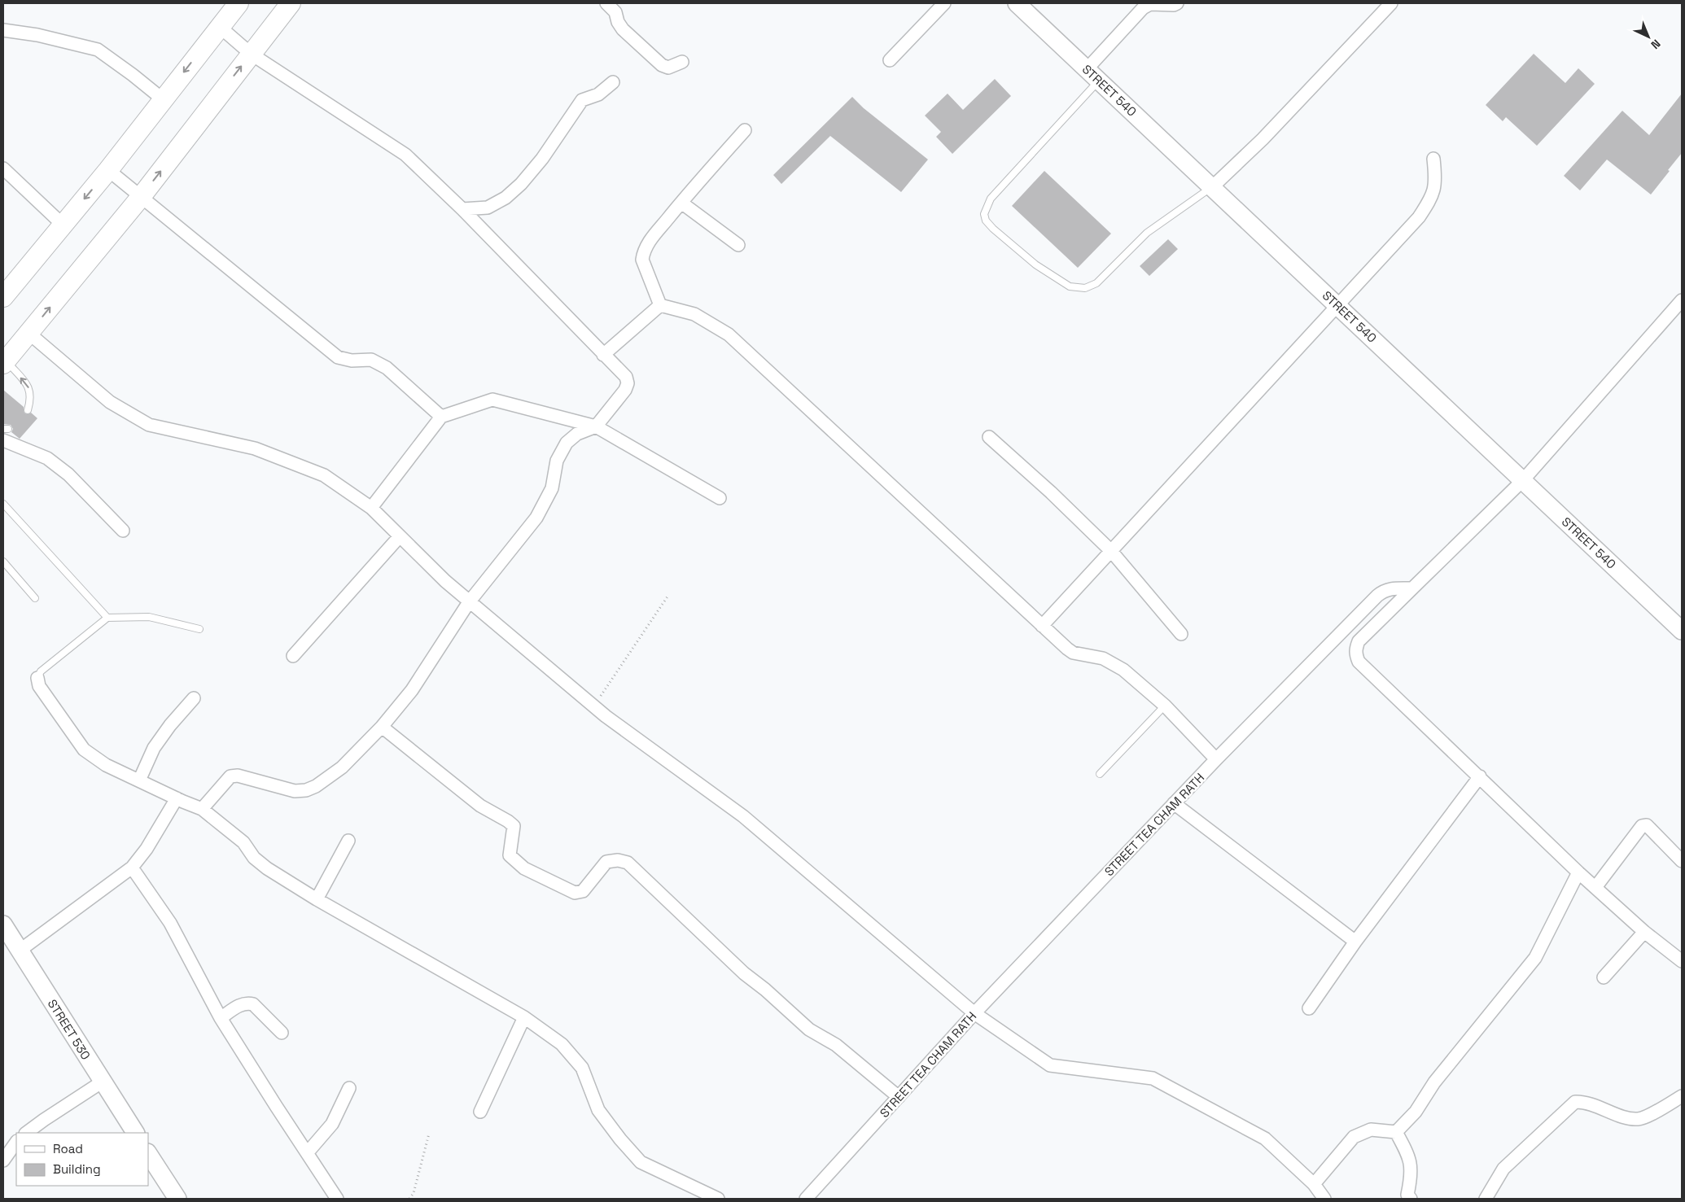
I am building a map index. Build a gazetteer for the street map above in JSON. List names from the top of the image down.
{
  "streets": {
    "street": ["STREET 540", "STREET TEA CHAM RATH", "STREET 530"]
  },
  "legend": ["Road", "Building"],
  "north": "bottom right"
}
